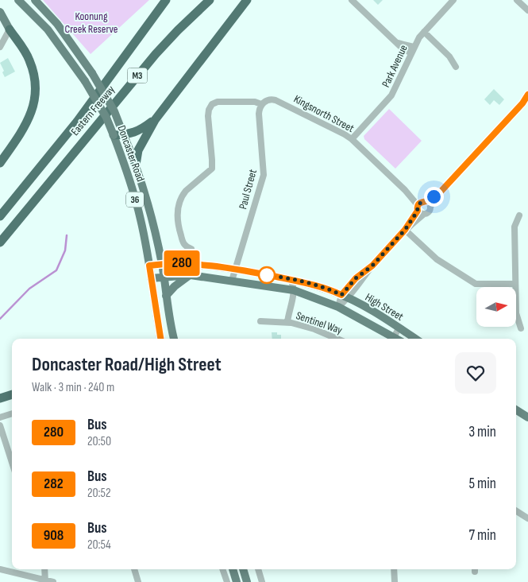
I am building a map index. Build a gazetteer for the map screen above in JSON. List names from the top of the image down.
{
  "streets": {
    "highway": ["M3", "Eastern Freeway"],
    "main road": ["Doncaster Road", "36", "High Street"],
    "street": [
      "Park Avenue",
      "Kingsnorth Street",
      "Paul Street",
      "Sentinel Way"
    ]
  },
  "crossings": [
    ["Park Avenue", "Kingsnorth Street"],
    ["Kingsnorth Street", "Paul Street"],
    ["Doncaster Road", "High Street"],
    ["Paul Street", "High Street"],
    ["High Street", "Sentinel Way"]
  ],
  "parks": ["Koonung Creek Reserve"],
  "lines": ["bus line 280"],
  "north": "right",
  "page": {
    "on_map": "280",
    "heading": ["Doncaster Road/High Street", "Walk · 3 min · 240 m"],
    "list": [
      {
        "mark": "280",
        "name": "Bus",
        "note": "20:50",
        "value": "3 min"
      },
      {
        "mark": "282",
        "name": "Bus",
        "note": "20:52",
        "value": "5 min"
      },
      {
        "mark": "908",
        "name": "Bus",
        "note": "20:54",
        "value": "7 min"
      }
    ]
  }
}
